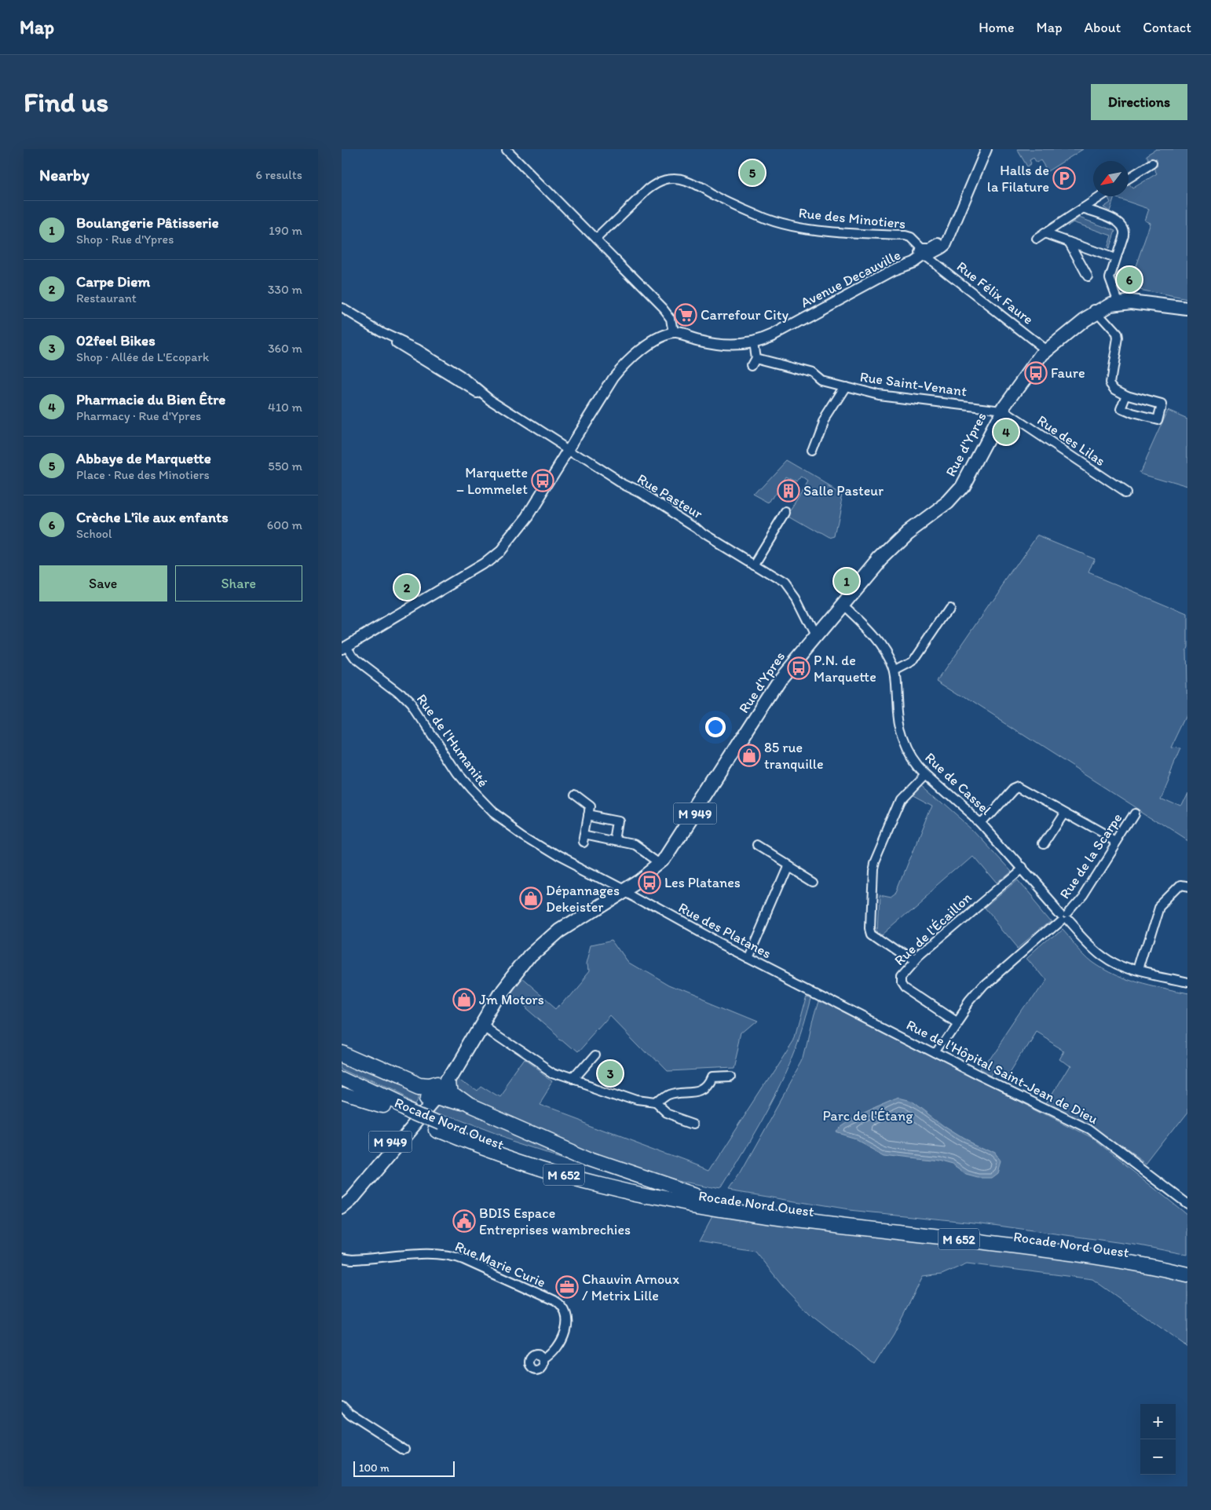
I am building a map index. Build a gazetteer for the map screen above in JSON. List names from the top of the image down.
{
  "streets": {
    "highway": ["Rocade Nord Ouest", "M 652"],
    "main road": ["Rue d'Ypres", "M 949"],
    "street": [
      "Rue des Minotiers",
      "Avenue Decauville",
      "Rue Félix Faure",
      "Rue Saint-Venant",
      "Rue des Lilas",
      "Rue Pasteur",
      "Rue de l'Humanité",
      "Rue de Cassel",
      "Rue de la Scarpe",
      "Rue de l'Écaillon",
      "Rue des Platanes",
      "Rue de l'Hôpital Saint-Jean de Dieu",
      "Rue Marie Curie"
    ]
  },
  "crossings": [
    ["Rue des Minotiers", "Avenue Decauville"],
    ["Rue des Minotiers", "Rue Félix Faure"],
    ["Avenue Decauville", "Rue Félix Faure"],
    ["Avenue Decauville", "Rue Saint-Venant"],
    ["Rue Félix Faure", "Rue d'Ypres"],
    ["Rue Saint-Venant", "Rue des Lilas"],
    ["Rue Saint-Venant", "Rue d'Ypres"],
    ["Rue des Lilas", "Rue d'Ypres"],
    ["Rue d'Ypres", "Rue Pasteur"],
    ["Rue d'Ypres", "Rue de l'Humanité"],
    ["Rue d'Ypres", "Rue de Cassel"],
    ["Rue d'Ypres", "M 949"],
    ["Rue d'Ypres", "Rue des Platanes"],
    ["Rue de l'Humanité", "Rue des Platanes"],
    ["Rue de Cassel", "Rue de la Scarpe"],
    ["Rue de Cassel", "Rue de l'Écaillon"],
    ["Rue de la Scarpe", "Rue de l'Écaillon"],
    ["Rue de la Scarpe", "Rue de l'Hôpital Saint-Jean de Dieu"],
    ["Rue des Platanes", "Rue de l'Hôpital Saint-Jean de Dieu"]
  ],
  "parks": ["Parc de l'Étang"],
  "places": {
    "parking": ["Halls de la Filature"],
    "supermarket": ["Carrefour City"],
    "bus stop": [
      "Faure",
      "Marquette – Lommelet",
      "P.N. de Marquette",
      "Les Platanes"
    ],
    "building": ["Salle Pasteur"],
    "shop": ["85 rue tranquille", "Dépannages Dekeister", "Jm Motors"],
    "public building": ["BDIS Espace Entreprises wambrechies"],
    "office": ["Chauvin Arnoux / Metrix Lille"]
  },
  "scale_bar": "100 m",
  "north": "bottom left",
  "page": {
    "header": "Map",
    "nav": [
      "Home",
      "Map",
      "About",
      "Contact"
    ],
    "buttons": [
      "Directions",
      ["Save", "Share"]
    ],
    "title": "Find us",
    "heading": ["Nearby", "6 results"],
    "pins": [
      "5",
      "6",
      "4",
      "1",
      "2",
      "3"
    ],
    "list": [
      {
        "mark": "1",
        "name": "Boulangerie Pâtisserie",
        "note": "Shop · Rue d'Ypres",
        "value": "190 m"
      },
      {
        "mark": "2",
        "name": "Carpe Diem",
        "note": "Restaurant",
        "value": "330 m"
      },
      {
        "mark": "3",
        "name": "02feel Bikes",
        "note": "Shop · Allée de L'Ecopark",
        "value": "360 m"
      },
      {
        "mark": "4",
        "name": "Pharmacie du Bien Être",
        "note": "Pharmacy · Rue d'Ypres",
        "value": "410 m"
      },
      {
        "mark": "5",
        "name": "Abbaye de Marquette",
        "note": "Place · Rue des Minotiers",
        "value": "550 m"
      },
      {
        "mark": "6",
        "name": "Crèche L'île aux enfants",
        "note": "School",
        "value": "600 m"
      }
    ],
    "map_buttons": ["+", "−"],
    "scale": "100 m"
  }
}
